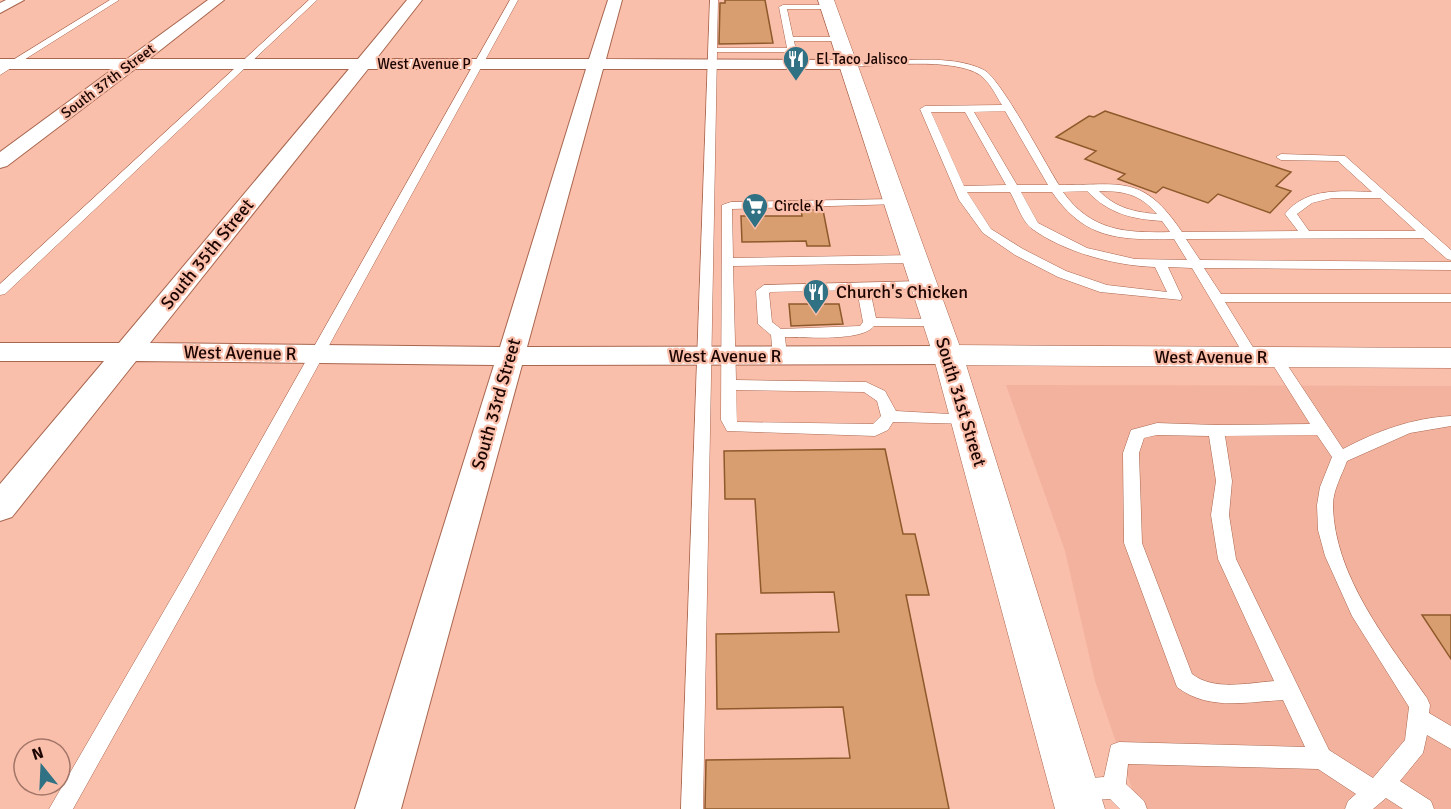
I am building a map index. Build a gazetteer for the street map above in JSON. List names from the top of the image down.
{
  "streets": {
    "main road": ["West Avenue R", "South 31st Street"],
    "street": [
      "West Avenue P",
      "South 37th Street",
      "South 35th Street",
      "South 33rd Street"
    ]
  },
  "crossings": [
    ["West Avenue P", "South 37th Street"],
    ["West Avenue P", "South 35th Street"],
    ["West Avenue P", "South 31st Street"],
    ["West Avenue P", "South 33rd Street"],
    ["South 35th Street", "West Avenue R"],
    ["West Avenue R", "South 31st Street"],
    ["West Avenue R", "South 33rd Street"]
  ],
  "places": {
    "restaurant": ["El Taco Jalisco", "Church's Chicken"],
    "supermarket": ["Circle K"]
  },
  "north": "top"
}
